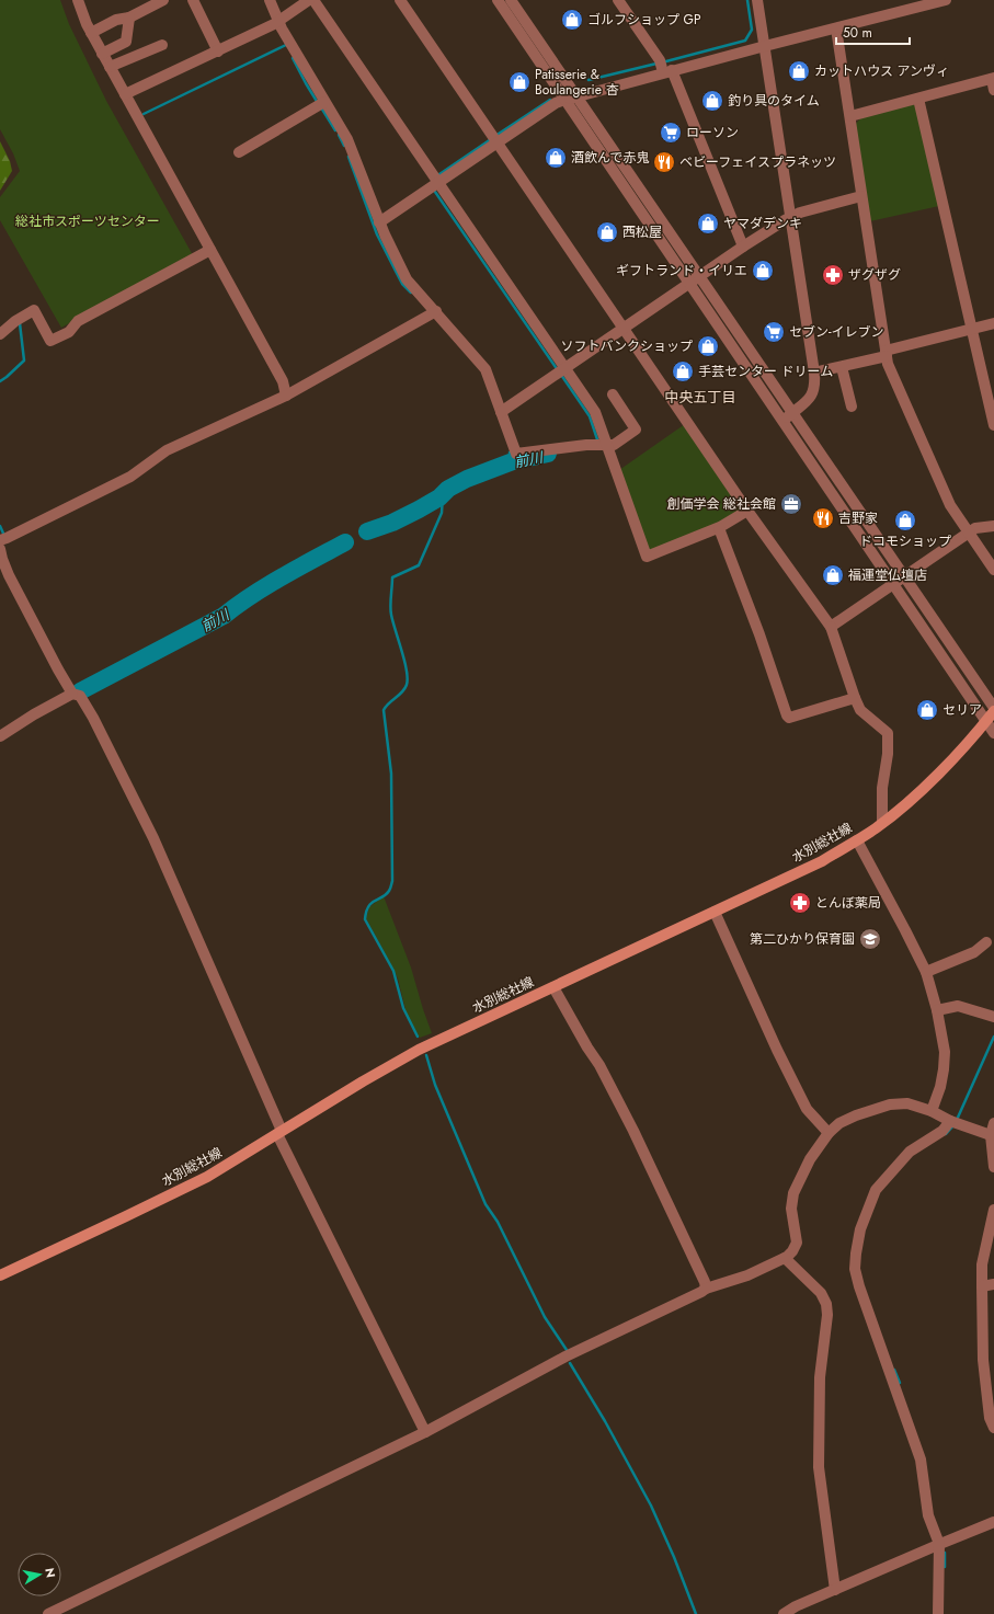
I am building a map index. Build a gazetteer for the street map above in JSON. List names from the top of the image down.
{
  "streets": {
    "main road": ["水別総社線"]
  },
  "districts": ["中央五丁目"],
  "water": ["前川"],
  "parks": ["総社市スポーツセンター"],
  "places": {
    "shop": [
      "ゴルフショップ GP",
      "カットハウス アンヴィ",
      "Patisserie & Boulangerie 杏",
      "釣り具のタイム",
      "酒飲んで赤鬼",
      "ヤマダデンキ",
      "西松屋",
      "ギフトランド・イリエ",
      "ソフトバンクショップ",
      "手芸センター ドリーム",
      "ドコモショップ",
      "福運堂仏壇店",
      "セリア"
    ],
    "supermarket": ["ローソン", "セブン-イレブン"],
    "restaurant": ["ベビーフェイスプラネッツ", "吉野家"],
    "pharmacy": ["ザグザグ", "とんぼ薬局"],
    "office": ["創価学会 総社会館"],
    "school or university": ["第二ひかり保育園"]
  },
  "scale_bar": "50 m",
  "north": "right"
}
